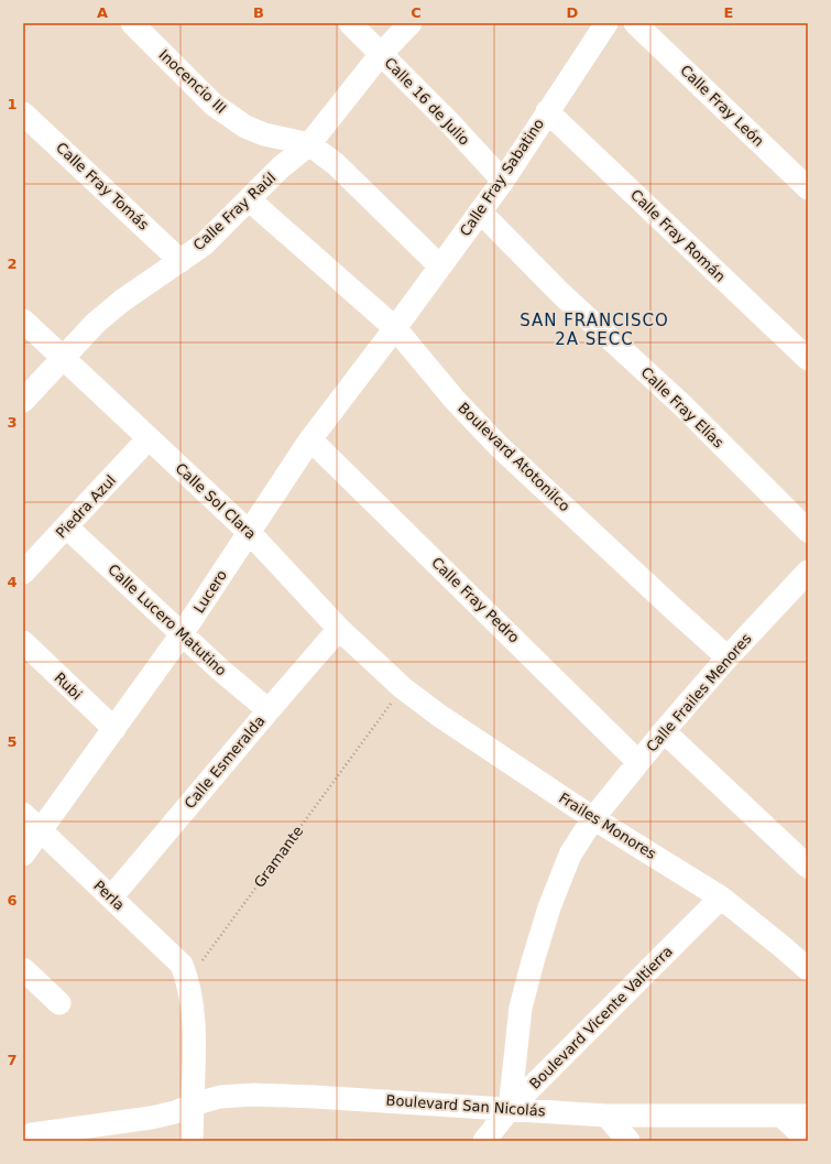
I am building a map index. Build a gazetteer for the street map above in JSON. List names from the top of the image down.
{
  "streets": {
    "street": [
      "Inocencio III",
      "Calle 16 de Julio",
      "Calle Fray León",
      "Calle Fray Sabatino",
      "Calle Fray Tomás",
      "Calle Fray Raúl",
      "Calle Fray Román",
      "Calle Fray Elías",
      "Boulevard Atotonilco",
      "Calle Sol Clara",
      "Piedra Azul",
      "Lucero",
      "Calle Fray Pedro",
      "Calle Lucero Matutino",
      "Rubi",
      "Calle Frailes Menores",
      "Calle Esmeralda",
      "Frailes Monores",
      "Perla",
      "Boulevard Vicente Valtierra",
      "Boulevard San Nicolás"
    ],
    "path": ["Gramante"]
  },
  "crossings": [
    ["Inocencio III", "Calle Fray Raúl"],
    ["Calle 16 de Julio", "Calle Fray Sabatino"],
    ["Calle 16 de Julio", "Calle Fray Raúl"],
    ["Calle Fray Sabatino", "Calle Fray Román"],
    ["Calle Fray Sabatino", "Calle Fray Elías"],
    ["Calle Fray Sabatino", "Boulevard Atotonilco"],
    ["Calle Fray Sabatino", "Lucero"],
    ["Calle Fray Tomás", "Calle Fray Raúl"],
    ["Calle Fray Raúl", "Boulevard Atotonilco"],
    ["Calle Fray Raúl", "Calle Sol Clara"],
    ["Boulevard Atotonilco", "Lucero"],
    ["Boulevard Atotonilco", "Calle Frailes Menores"],
    ["Calle Sol Clara", "Piedra Azul"],
    ["Calle Sol Clara", "Lucero"],
    ["Calle Sol Clara", "Calle Esmeralda"],
    ["Calle Sol Clara", "Frailes Monores"],
    ["Calle Sol Clara", "Gramante"],
    ["Piedra Azul", "Calle Lucero Matutino"],
    ["Lucero", "Calle Fray Pedro"],
    ["Lucero", "Calle Lucero Matutino"],
    ["Lucero", "Rubi"],
    ["Lucero", "Perla"],
    ["Calle Fray Pedro", "Calle Frailes Menores"],
    ["Calle Lucero Matutino", "Calle Esmeralda"],
    ["Calle Frailes Menores", "Frailes Monores"],
    ["Calle Frailes Menores", "Boulevard Vicente Valtierra"],
    ["Calle Frailes Menores", "Boulevard San Nicolás"],
    ["Calle Esmeralda", "Perla"],
    ["Frailes Monores", "Gramante"],
    ["Frailes Monores", "Boulevard Vicente Valtierra"],
    ["Gramante", "Perla"],
    ["Boulevard Vicente Valtierra", "Boulevard San Nicolás"]
  ],
  "districts": ["SAN FRANCISCO 2A SECC"],
  "grid": {
    "columns": [
      "A",
      "B",
      "C",
      "D",
      "E"
    ],
    "rows": [
      "1",
      "2",
      "3",
      "4",
      "5",
      "6",
      "7"
    ]
  }
}
